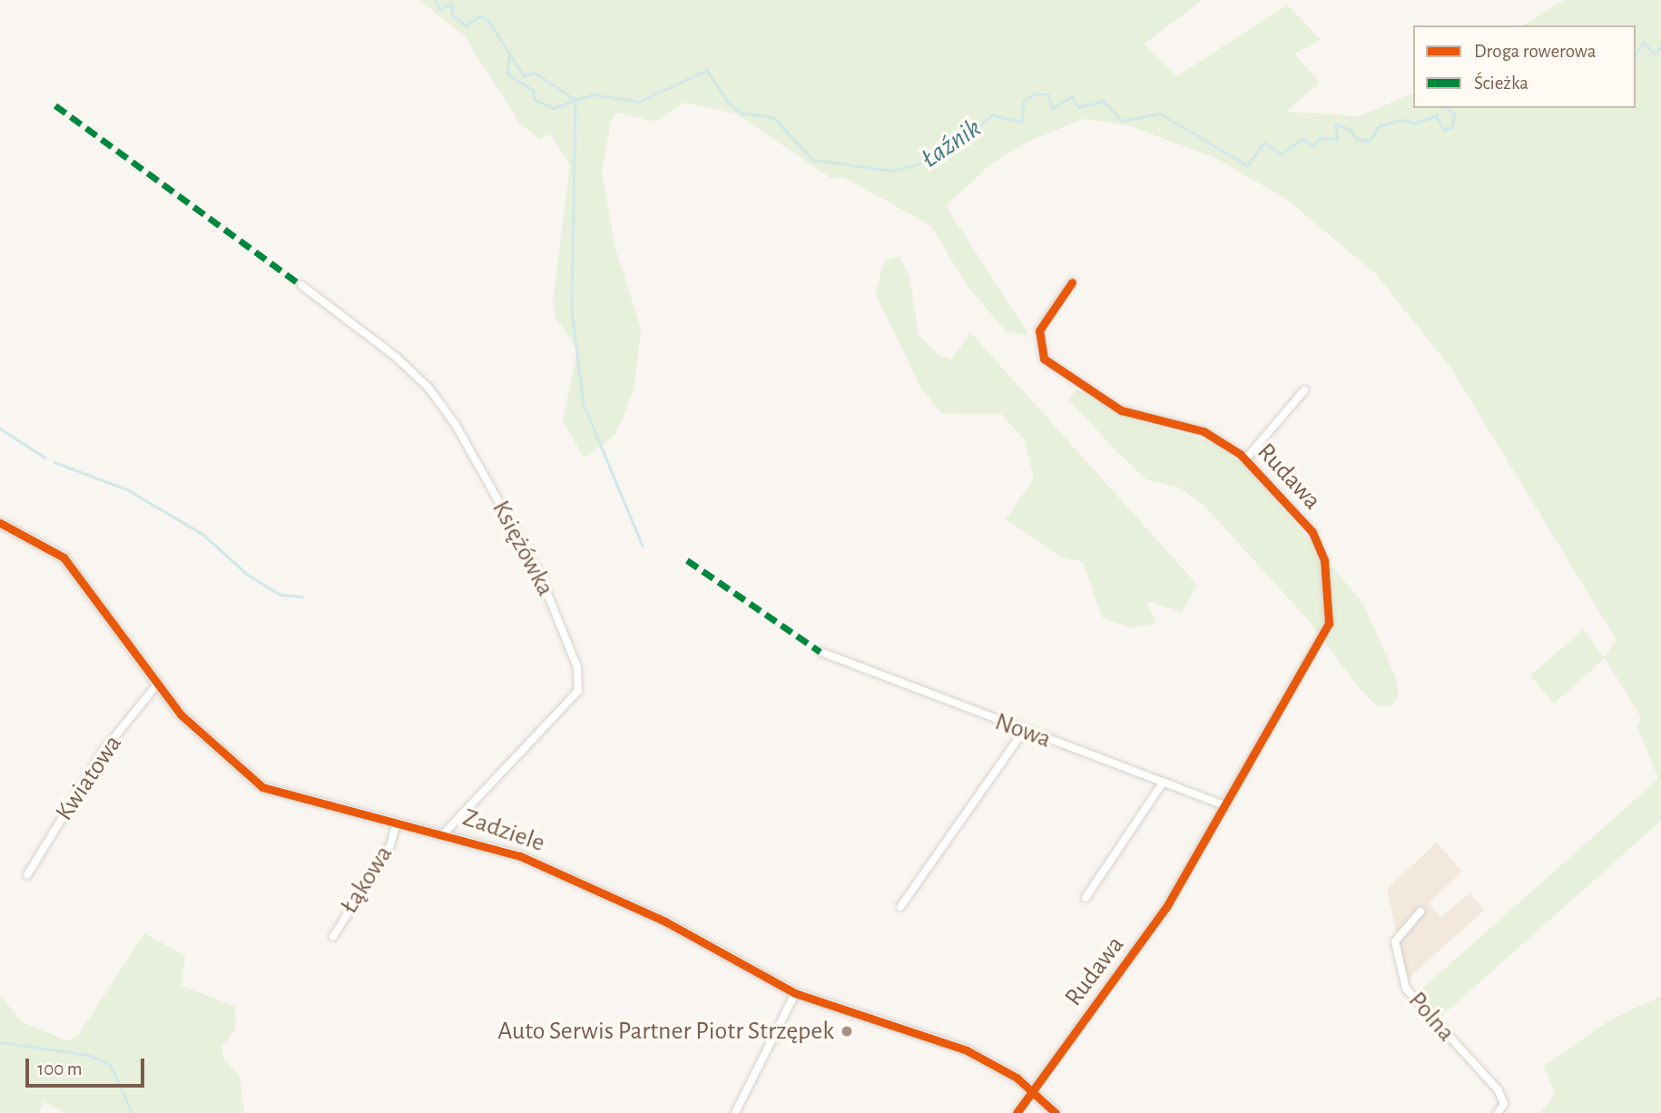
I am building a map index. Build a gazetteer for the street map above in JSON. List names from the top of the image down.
{
  "streets": {
    "street": [
      "Rudawa",
      "Księżówka",
      "Nowa",
      "Kwiatowa",
      "Zadziele",
      "Łąkowa",
      "Polna"
    ]
  },
  "crossings": [
    ["Rudawa", "Nowa"],
    ["Rudawa", "Zadziele"],
    ["Księżówka", "Zadziele"],
    ["Kwiatowa", "Zadziele"],
    ["Zadziele", "Łąkowa"]
  ],
  "water": ["Łaźnik"],
  "places": ["Auto Serwis Partner Piotr Strzępek"],
  "legend": ["Droga rowerowa", "Ścieżka"],
  "scale_bar": "100 m"
}
